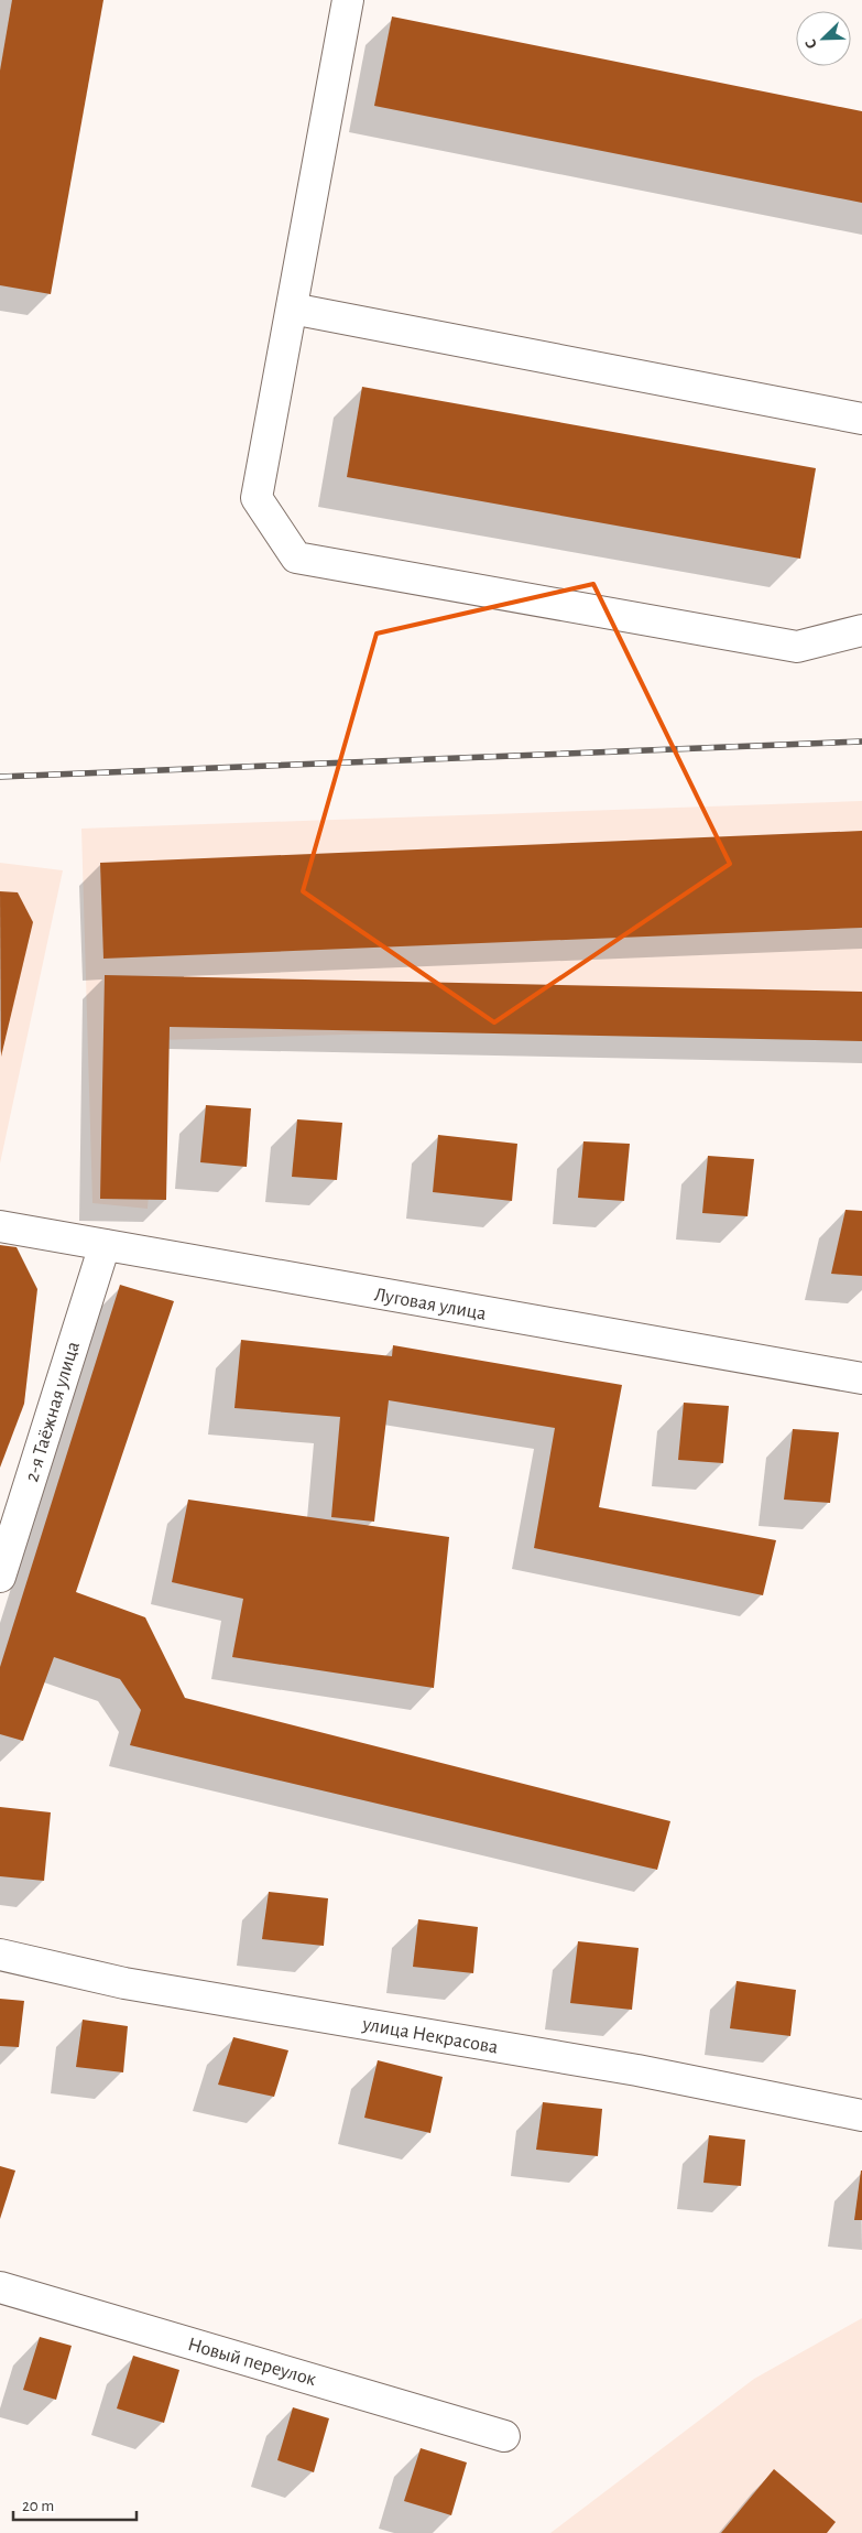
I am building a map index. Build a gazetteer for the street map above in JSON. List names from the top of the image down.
{
  "streets": {
    "street": [
      "Луговая улица",
      "2-я Таёжная улица",
      "улица Некрасова",
      "Новый переулок"
    ]
  },
  "crossings": [
    ["Луговая улица", "2-я Таёжная улица"]
  ],
  "scale_bar": "20 m",
  "north": "bottom left"
}
